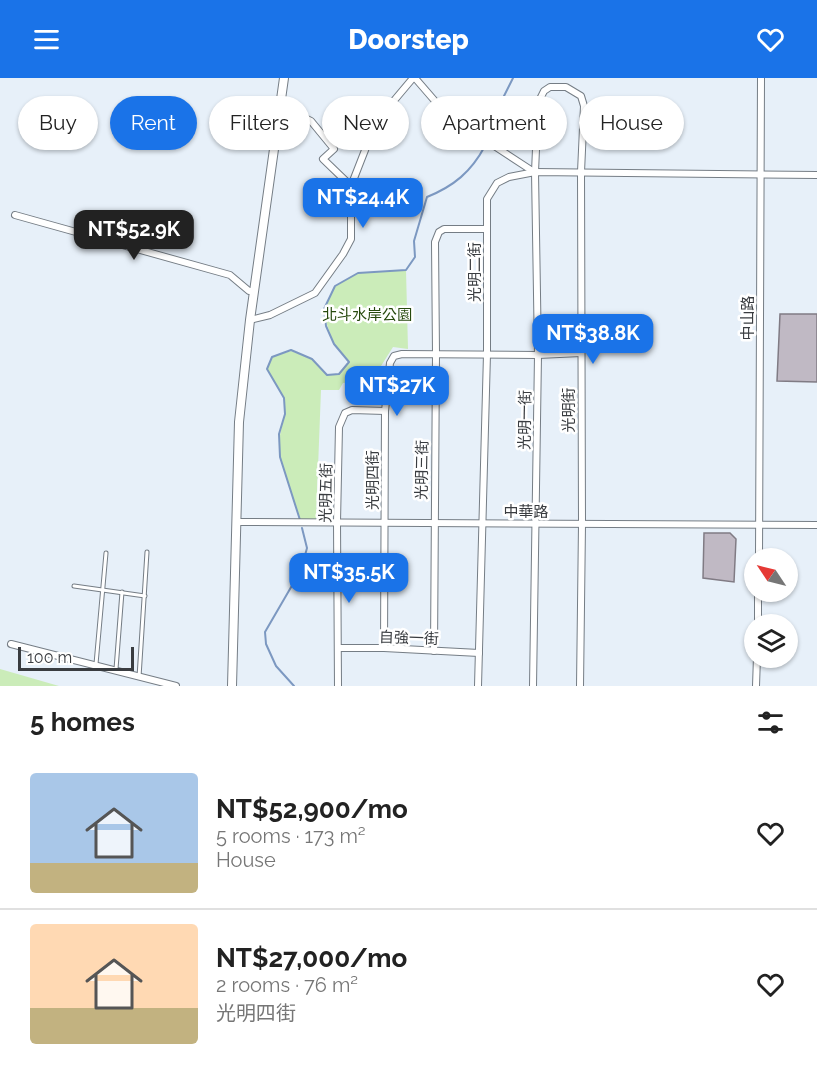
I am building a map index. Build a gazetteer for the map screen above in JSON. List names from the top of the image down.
{
  "streets": {
    "street": [
      "光明二街",
      "中山路",
      "光明街",
      "光明一街",
      "光明三街",
      "光明四街",
      "光明五街",
      "中華路",
      "自強一街"
    ]
  },
  "crossings": [
    ["光明二街", "中山路"],
    ["光明二街", "光明街"],
    ["光明二街", "光明一街"],
    ["光明二街", "光明三街"],
    ["光明二街", "光明四街"],
    ["光明二街", "中華路"],
    ["光明二街", "自強一街"],
    ["中山路", "中華路"],
    ["光明街", "光明一街"],
    ["光明街", "光明四街"],
    ["光明街", "中華路"],
    ["光明一街", "光明四街"],
    ["光明一街", "中華路"],
    ["光明三街", "光明四街"],
    ["光明三街", "中華路"],
    ["光明三街", "自強一街"],
    ["光明四街", "光明五街"],
    ["光明四街", "中華路"],
    ["光明四街", "自強一街"],
    ["光明五街", "中華路"],
    ["光明五街", "自強一街"]
  ],
  "parks": ["北斗水岸公園"],
  "scale_bar": "100 m",
  "north": "top left",
  "page": {
    "header": "Doorstep",
    "chip": [
      "Buy",
      "Rent",
      "Filters",
      "New",
      "Apartment",
      "House"
    ],
    "price": [
      "NT$24.4K",
      "NT$52.9K",
      "NT$38.8K",
      "NT$27K",
      "NT$35.5K"
    ],
    "scale": "100 m",
    "heading": "5 homes",
    "list": [
      {
        "name": "NT$52,900/mo",
        "note": "5 rooms · 173 m² · House"
      },
      {
        "name": "NT$27,000/mo",
        "note": "2 rooms · 76 m² · 光明四街"
      }
    ]
  }
}
